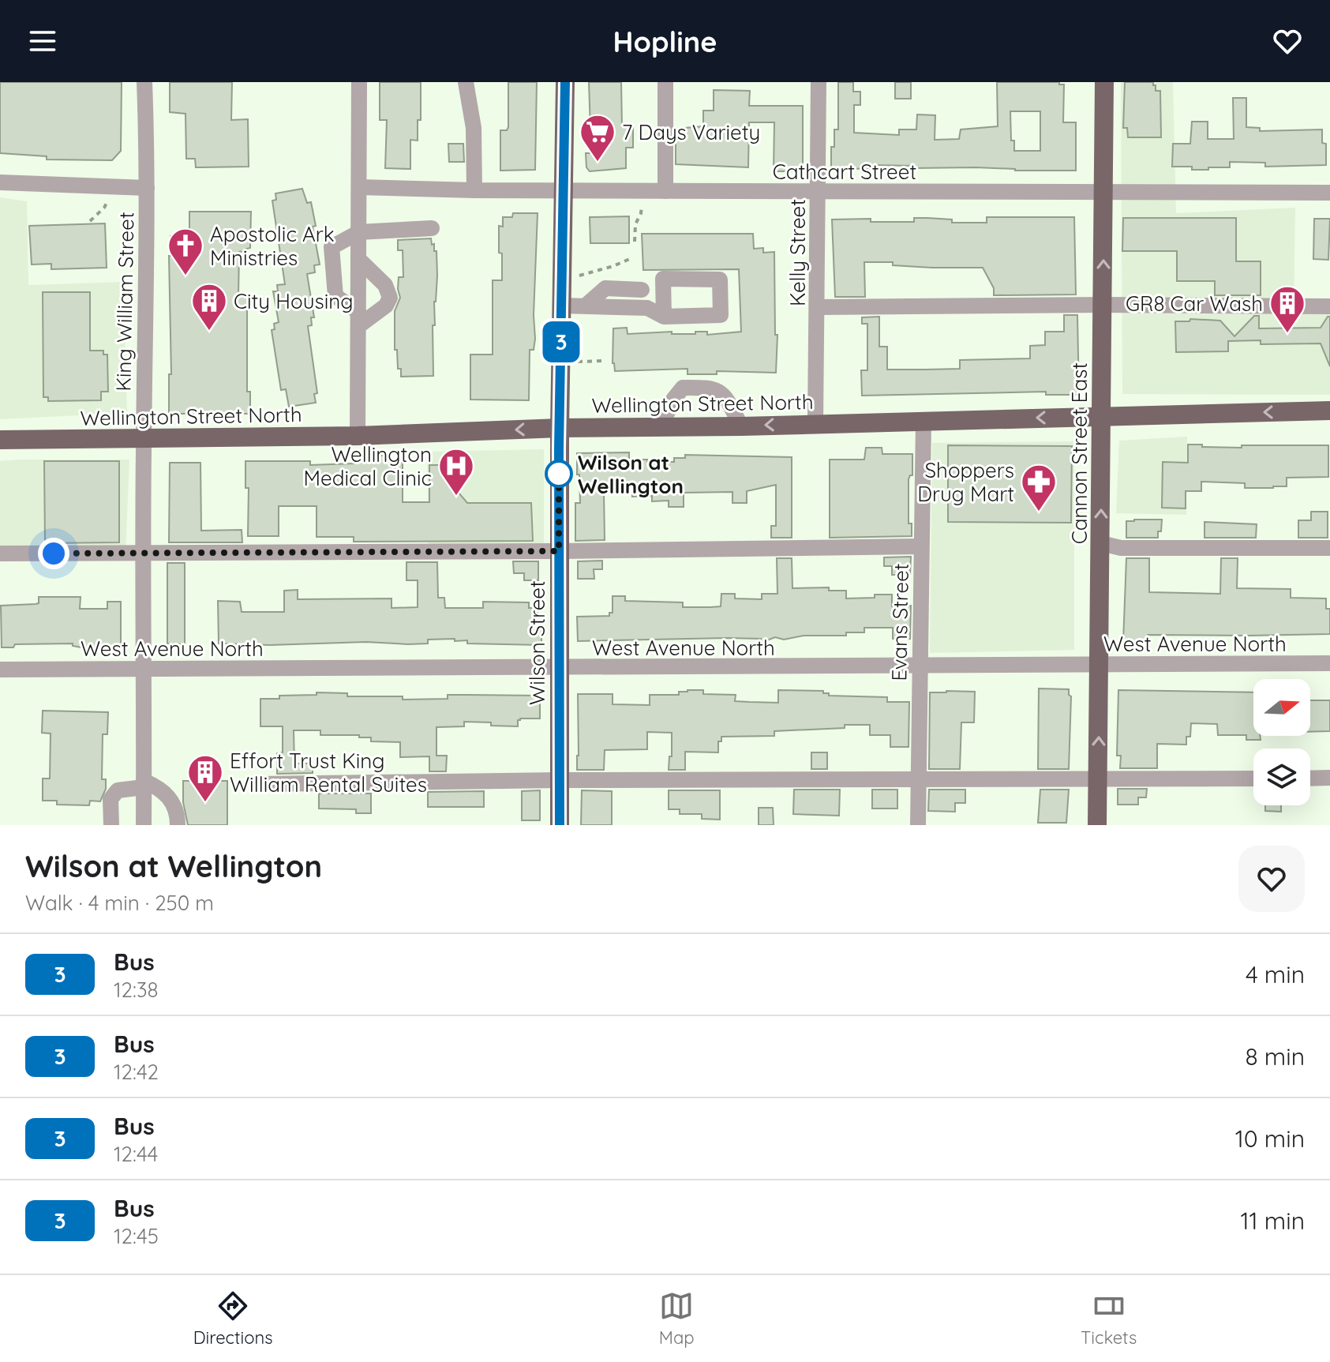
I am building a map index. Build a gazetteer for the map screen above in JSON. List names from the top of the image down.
{
  "streets": {
    "main road": ["Wellington Street North", "Cannon Street East", "Wilson Street"],
    "street": [
      "Cathcart Street",
      "Kelly Street",
      "King William Street",
      "Evans Street",
      "West Avenue North"
    ]
  },
  "crossings": [
    ["Cathcart Street", "Kelly Street"],
    ["Cathcart Street", "Cannon Street East"],
    ["Cathcart Street", "Wilson Street"],
    ["Kelly Street", "Wellington Street North"],
    ["King William Street", "Wellington Street North"],
    ["King William Street", "West Avenue North"],
    ["Wellington Street North", "Cannon Street East"],
    ["Wellington Street North", "Evans Street"],
    ["Wellington Street North", "Wilson Street"],
    ["Cannon Street East", "West Avenue North"],
    ["Evans Street", "West Avenue North"],
    ["Wilson Street", "West Avenue North"]
  ],
  "one_way": ["Wellington Street North", "Cannon Street East"],
  "places": {
    "supermarket": ["7 Days Variety"],
    "church": ["Apostolic Ark Ministries"],
    "building": ["City Housing", "GR8 Car Wash", "Effort Trust King William Rental Suites"],
    "other": ["Wilson at Wellington"],
    "hospital": ["Wellington Medical Clinic"],
    "pharmacy": ["Shoppers Drug Mart"]
  },
  "lines": ["bus line 3"],
  "north": "right",
  "page": {
    "header": "Hopline",
    "on_map": "3",
    "heading": ["Wilson at Wellington", "Walk · 4 min · 250 m"],
    "list": [
      {
        "mark": "3",
        "name": "Bus",
        "note": "12:38",
        "value": "4 min"
      },
      {
        "mark": "3",
        "name": "Bus",
        "note": "12:42",
        "value": "8 min"
      },
      {
        "mark": "3",
        "name": "Bus",
        "note": "12:44",
        "value": "10 min"
      },
      {
        "mark": "3",
        "name": "Bus",
        "note": "12:45",
        "value": "11 min"
      }
    ],
    "tabs": ["Directions", "Map", "Tickets"]
  }
}
